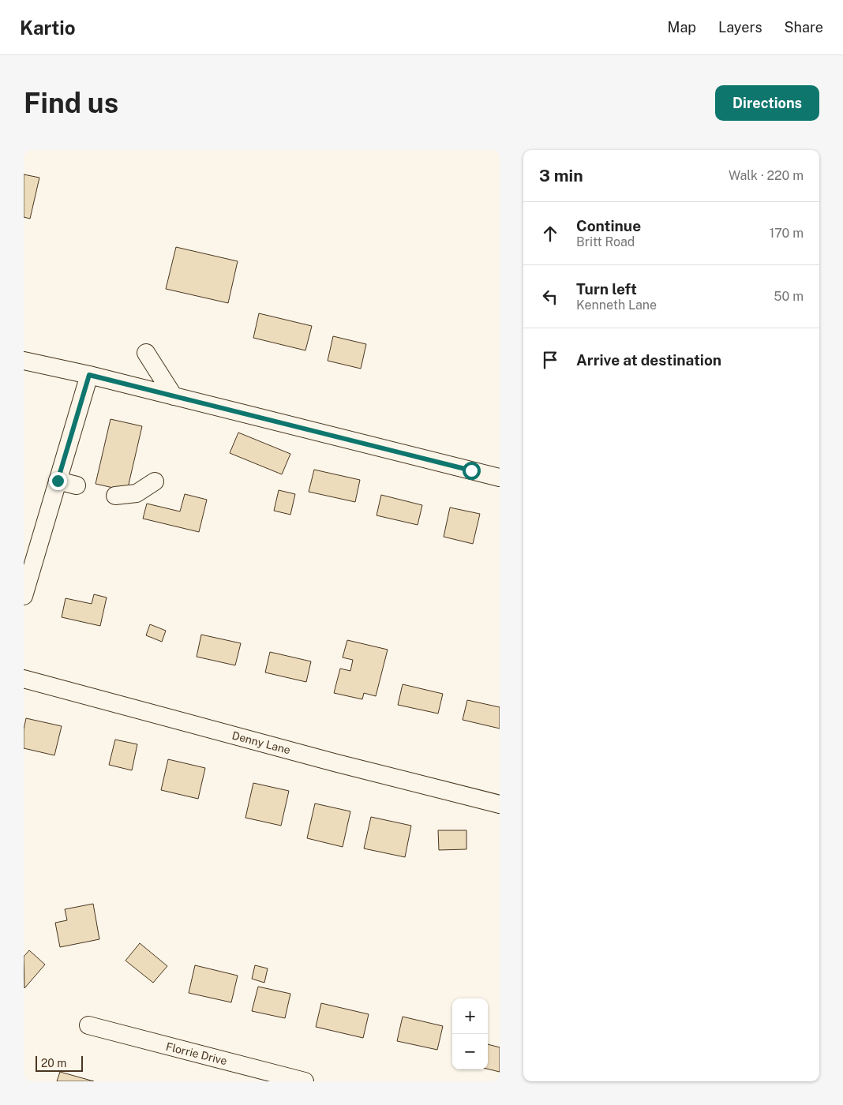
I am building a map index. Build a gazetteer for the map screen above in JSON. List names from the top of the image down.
{
  "streets": {
    "street": ["Denny Lane", "Florrie Drive"]
  },
  "scale_bar": "20 m",
  "page": {
    "header": "Kartio",
    "nav": ["Map", "Layers", "Share"],
    "buttons": "Directions",
    "title": "Find us",
    "heading": ["3 min", "Walk · 220 m"],
    "list": [
      ["Continue", "Britt Road", "170 m"],
      ["Turn left", "Kenneth Lane", "50 m"],
      "Arrive at destination"
    ],
    "map_buttons": ["+", "−"],
    "scale": "20 m"
  }
}
